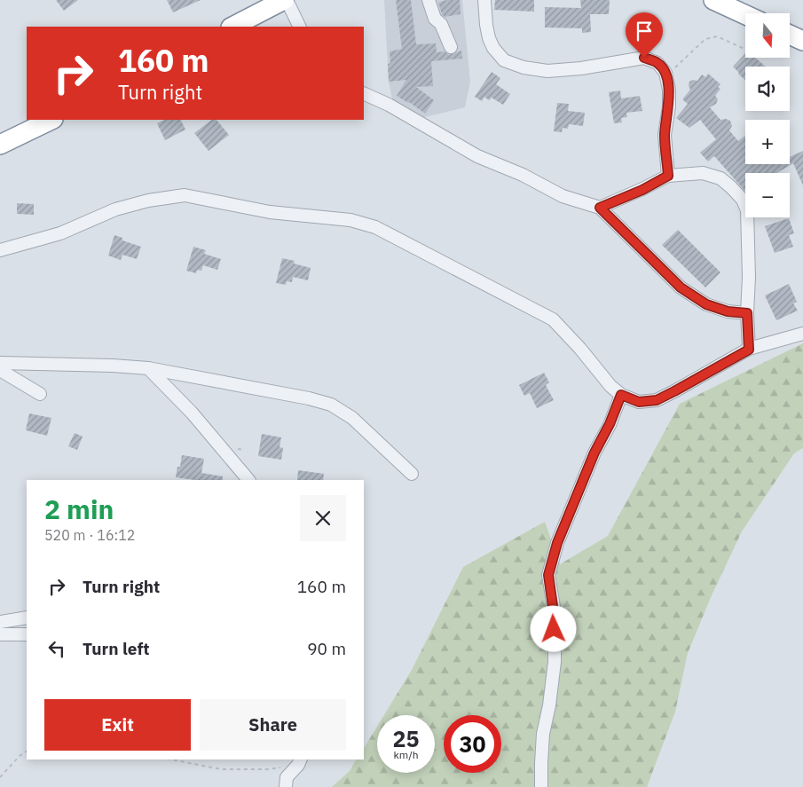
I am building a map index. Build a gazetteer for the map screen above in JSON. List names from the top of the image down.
{
  "north": "bottom",
  "page": {
    "map_buttons": ["+", "−"],
    "turn": ["160 m", "Turn right"],
    "heading": ["2 min", "520 m · 16:12"],
    "list": [
      {
        "name": "Turn right",
        "value": "160 m"
      },
      {
        "name": "Turn left",
        "value": "90 m"
      }
    ],
    "buttons": ["Exit", "Share"],
    "speed": "25 km/h",
    "limit": "30"
  }
}
